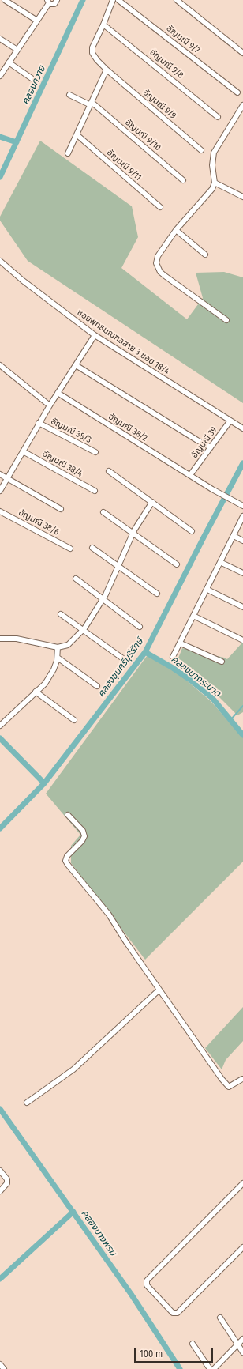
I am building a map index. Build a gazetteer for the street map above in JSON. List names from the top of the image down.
{
  "streets": {
    "street": [
      "อัญมณี 9/7",
      "อัญมณี 9/8",
      "อัญมณี 9/9",
      "อัญมณี 9/10",
      "อัญมณี 9/11",
      "ซอยพุทธมณฑลสาย 3 ซอย 18/4",
      "อัญมณี 38/2",
      "อัญมณี 38/3",
      "อัญมณี 39",
      "อัญมณี 38/4",
      "อัญมณี 38/6"
    ]
  },
  "crossings": [
    ["อัญมณี 9/8", "อัญมณี 9/9"],
    ["ซอยพุทธมณฑลสาย 3 ซอย 18/4", "อัญมณี 39"],
    ["อัญมณี 38/2", "อัญมณี 39"]
  ],
  "water": [
    "คลองควาย",
    "คลองขุนศรีบุรีรักษ์",
    "คลองบางระมาด",
    "คลองบางพรม"
  ],
  "scale_bar": "100 m"
}
